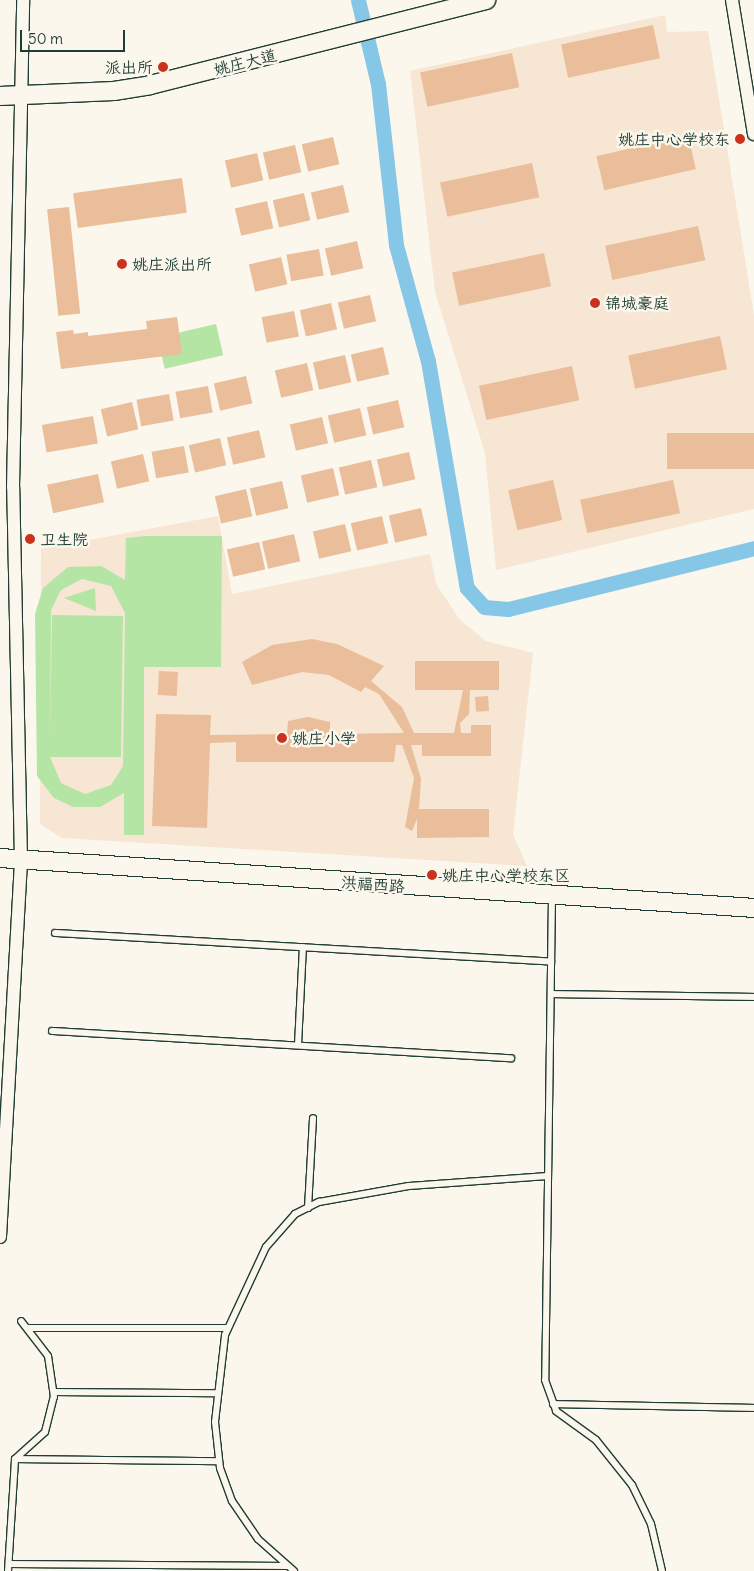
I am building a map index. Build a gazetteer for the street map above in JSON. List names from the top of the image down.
{
  "streets": {
    "street": ["姚庄大道", "洪福西路"]
  },
  "places": [
    "派出所",
    "姚庄中心学校东",
    "姚庄派出所",
    "锦城豪庭",
    "卫生院",
    "姚庄小学",
    "姚庄中心学校东区"
  ],
  "scale_bar": "50 m"
}
